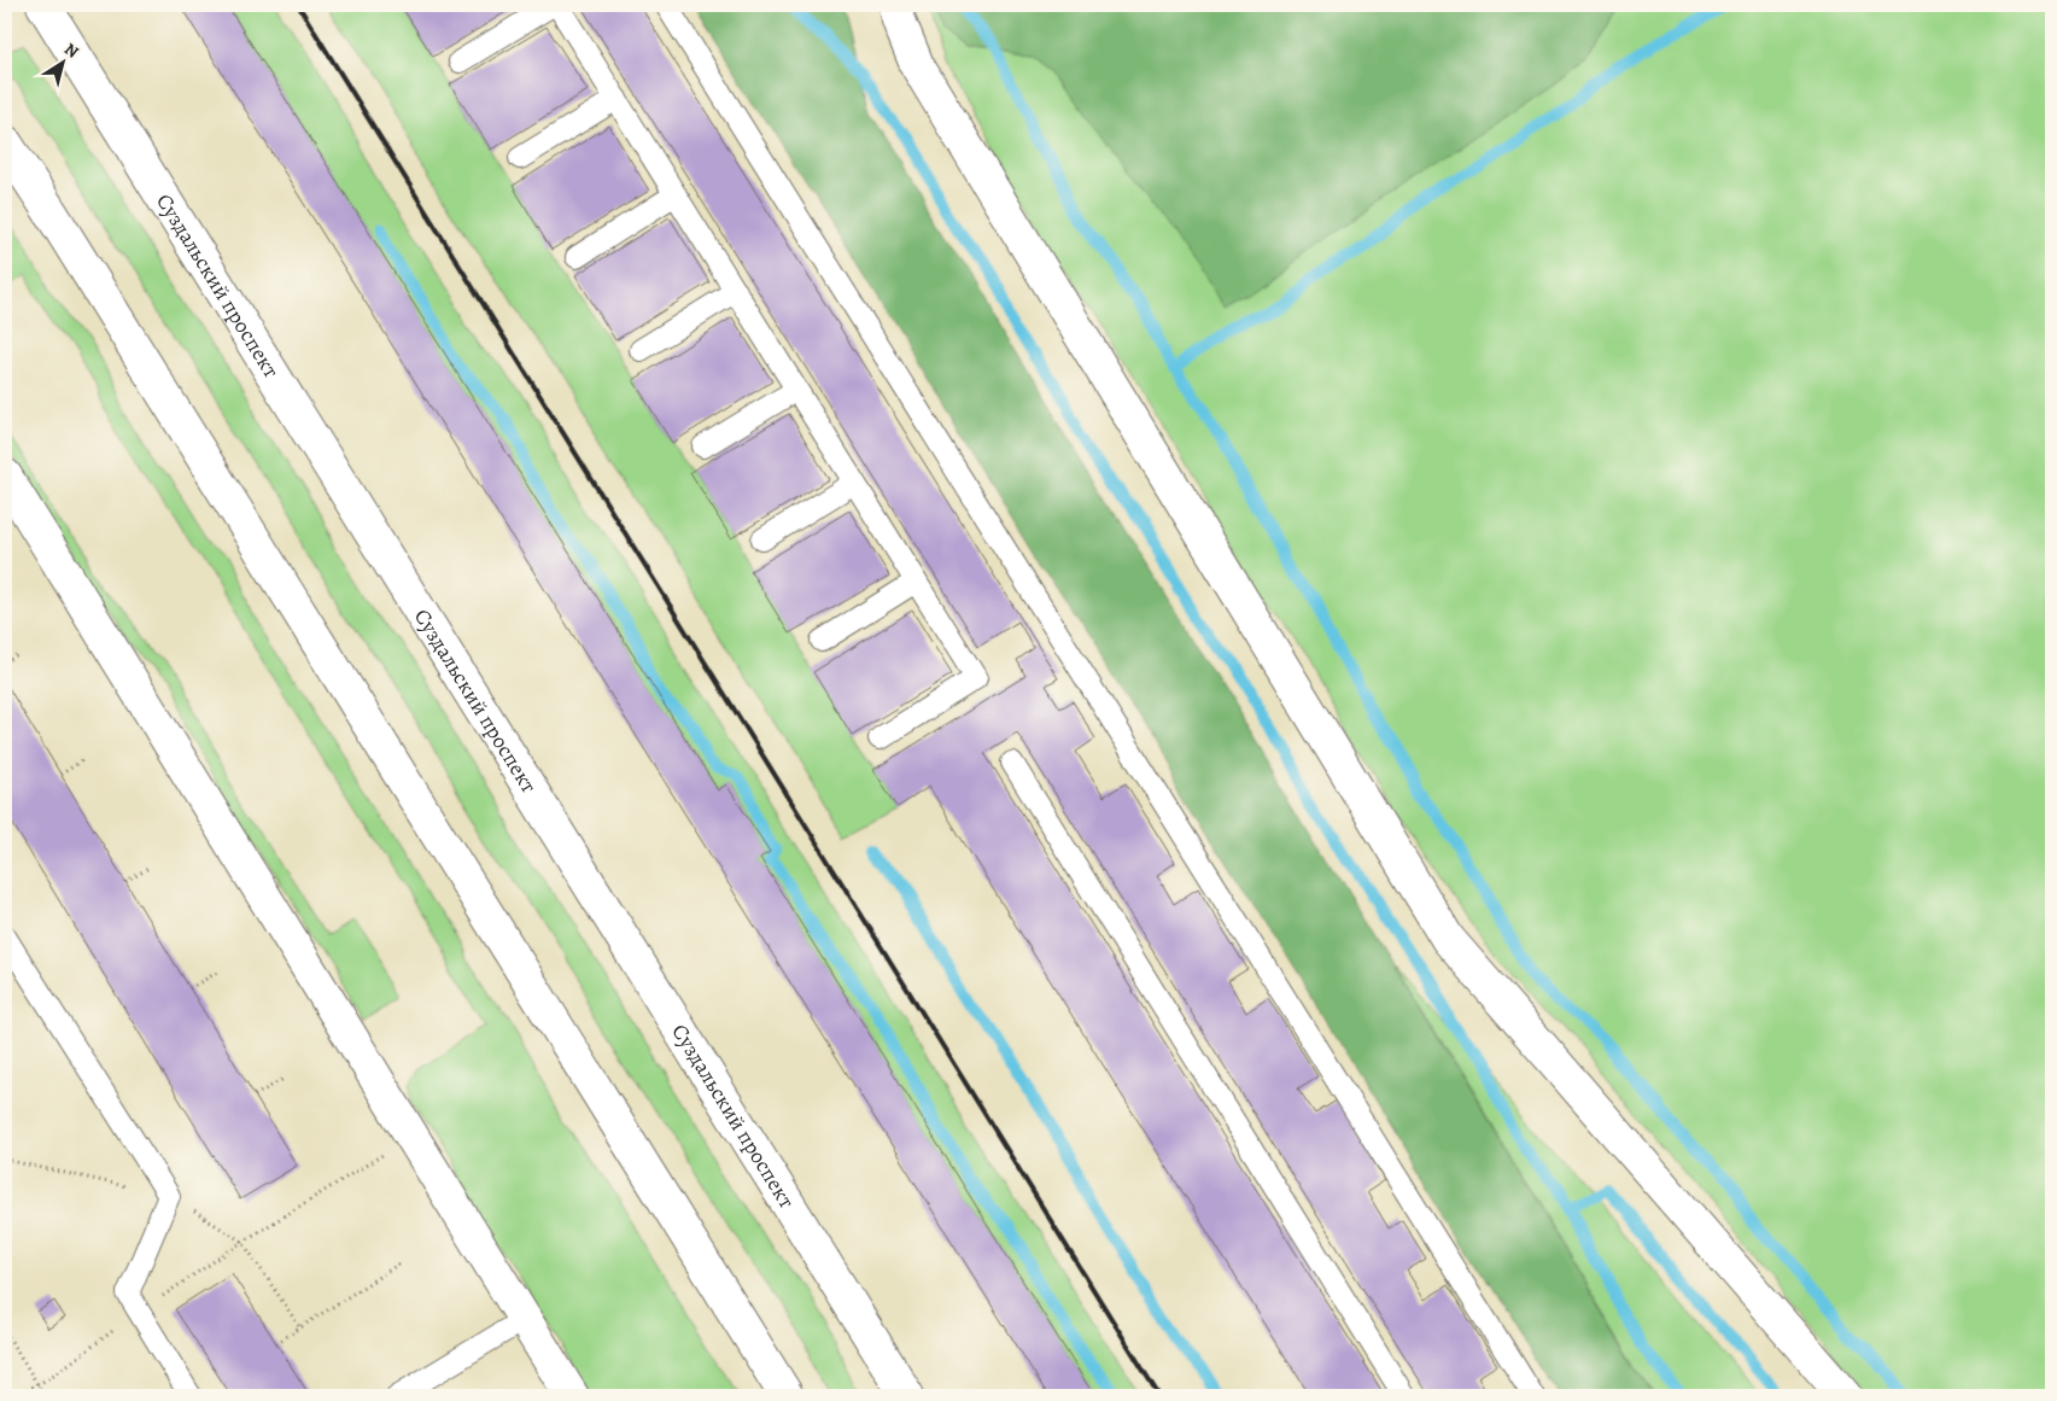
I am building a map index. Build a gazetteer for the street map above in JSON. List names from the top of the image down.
{
  "streets": {
    "main road": ["Суздальский проспект"]
  },
  "north": "top right"
}
